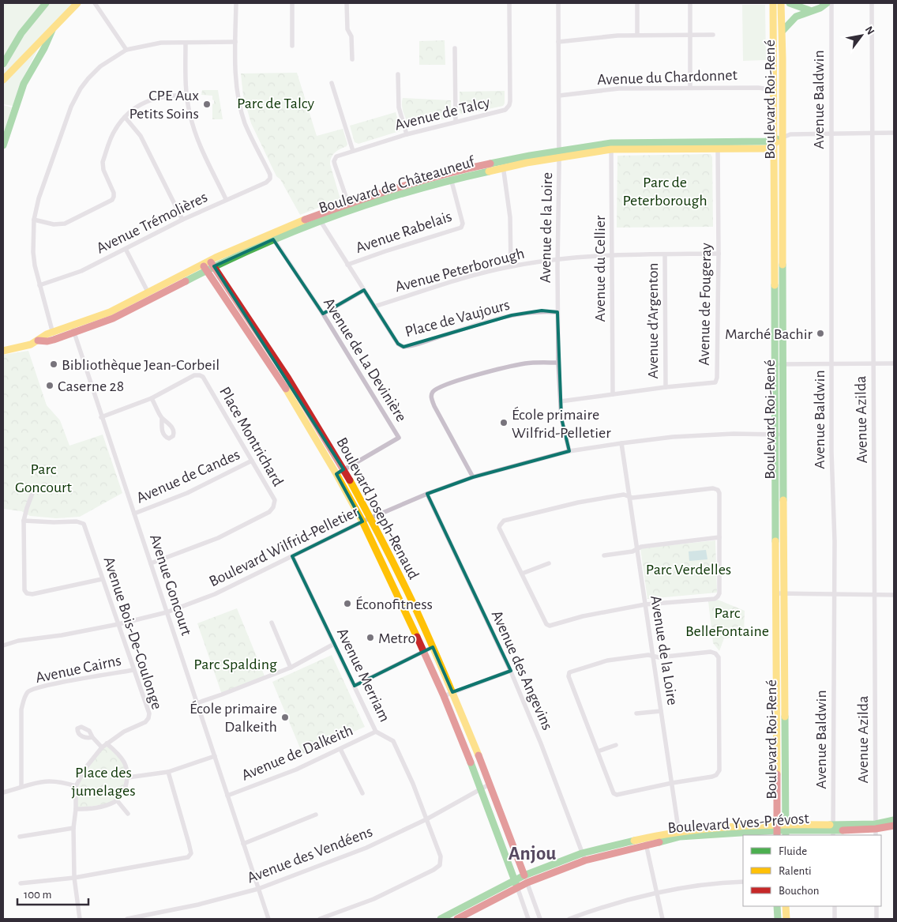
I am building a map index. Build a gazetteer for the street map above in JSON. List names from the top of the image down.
{
  "streets": {
    "main road": [
      "Boulevard Roi-René",
      "Boulevard de Châteauneuf",
      "Boulevard Joseph-Renaud",
      "Boulevard Yves-Prévost"
    ],
    "street": [
      "Avenue du Chardonnet",
      "Avenue Baldwin",
      "Avenue de Talcy",
      "Avenue Trémolières",
      "Avenue de la Loire",
      "Avenue Rabelais",
      "Avenue du Cellier",
      "Avenue Peterborough",
      "Avenue de Fougeray",
      "Place de Vaujours",
      "Avenue d'Argenton",
      "Avenue de La Devinière",
      "Avenue Azilda",
      "Place Montrichard",
      "Avenue de Candes",
      "Boulevard Wilfrid-Pelletier",
      "Avenue Goncourt",
      "Avenue Bois-De-Coulonge",
      "Avenue Cairns",
      "Avenue des Angevins",
      "Avenue Merriam",
      "Avenue de Dalkeith",
      "Avenue des Vendéens"
    ]
  },
  "crossings": [
    ["Avenue du Chardonnet", "Boulevard Roi-René"],
    ["Avenue du Chardonnet", "Avenue de la Loire"],
    ["Boulevard Roi-René", "Boulevard de Châteauneuf"],
    ["Boulevard Roi-René", "Boulevard Wilfrid-Pelletier"],
    ["Boulevard Roi-René", "Boulevard Yves-Prévost"],
    ["Avenue Baldwin", "Boulevard de Châteauneuf"],
    ["Avenue Baldwin", "Boulevard Yves-Prévost"],
    ["Avenue de Talcy", "Boulevard de Châteauneuf"],
    ["Boulevard de Châteauneuf", "Avenue de la Loire"],
    ["Boulevard de Châteauneuf", "Avenue Rabelais"],
    ["Boulevard de Châteauneuf", "Avenue du Cellier"],
    ["Boulevard de Châteauneuf", "Avenue de Fougeray"],
    ["Boulevard de Châteauneuf", "Place de Vaujours"],
    ["Boulevard de Châteauneuf", "Avenue de La Devinière"],
    ["Boulevard de Châteauneuf", "Avenue Azilda"],
    ["Boulevard de Châteauneuf", "Boulevard Joseph-Renaud"],
    ["Boulevard de Châteauneuf", "Avenue Goncourt"],
    ["Avenue de la Loire", "Avenue Peterborough"],
    ["Avenue de la Loire", "Avenue de Fougeray"],
    ["Avenue de la Loire", "Place de Vaujours"],
    ["Avenue de la Loire", "Boulevard Wilfrid-Pelletier"],
    ["Avenue de la Loire", "Boulevard Yves-Prévost"],
    ["Avenue Rabelais", "Place de Vaujours"],
    ["Avenue du Cellier", "Avenue Peterborough"],
    ["Avenue du Cellier", "Avenue de Fougeray"],
    ["Avenue Peterborough", "Avenue de Fougeray"],
    ["Avenue Peterborough", "Place de Vaujours"],
    ["Avenue Peterborough", "Avenue d'Argenton"],
    ["Avenue de Fougeray", "Avenue d'Argenton"],
    ["Avenue de La Devinière", "Boulevard Joseph-Renaud"],
    ["Avenue Azilda", "Boulevard Yves-Prévost"],
    ["Place Montrichard", "Avenue de Candes"],
    ["Place Montrichard", "Avenue Goncourt"],
    ["Avenue de Candes", "Avenue Goncourt"],
    ["Boulevard Joseph-Renaud", "Boulevard Wilfrid-Pelletier"],
    ["Boulevard Joseph-Renaud", "Boulevard Yves-Prévost"],
    ["Boulevard Joseph-Renaud", "Avenue des Vendéens"],
    ["Boulevard Wilfrid-Pelletier", "Avenue Goncourt"],
    ["Boulevard Wilfrid-Pelletier", "Avenue Bois-De-Coulonge"],
    ["Boulevard Wilfrid-Pelletier", "Avenue des Angevins"],
    ["Boulevard Wilfrid-Pelletier", "Avenue Merriam"],
    ["Avenue Goncourt", "Avenue de Dalkeith"],
    ["Avenue Goncourt", "Avenue des Vendéens"],
    ["Avenue Bois-De-Coulonge", "Avenue Cairns"],
    ["Avenue des Angevins", "Boulevard Yves-Prévost"],
    ["Avenue Merriam", "Avenue de Dalkeith"],
    ["Avenue Merriam", "Avenue des Vendéens"]
  ],
  "districts": ["Anjou"],
  "parks": [
    "Parc de Talcy",
    "Parc de Peterborough",
    "Parc Goncourt",
    "Parc Verdelles",
    "Parc BelleFontaine",
    "Parc Spalding",
    "Place des jumelages"
  ],
  "places": [
    "CPE Aux Petits Soins",
    "Marché Bachir",
    "Bibliothèque Jean-Corbeil",
    "Caserne 28",
    "École primaire Wilfrid-Pelletier",
    "Éconofitness",
    "Metro",
    "École primaire Dalkeith"
  ],
  "legend": ["Fluide", "Ralenti", "Bouchon"],
  "scale_bar": "100 m",
  "north": "top right"
}
